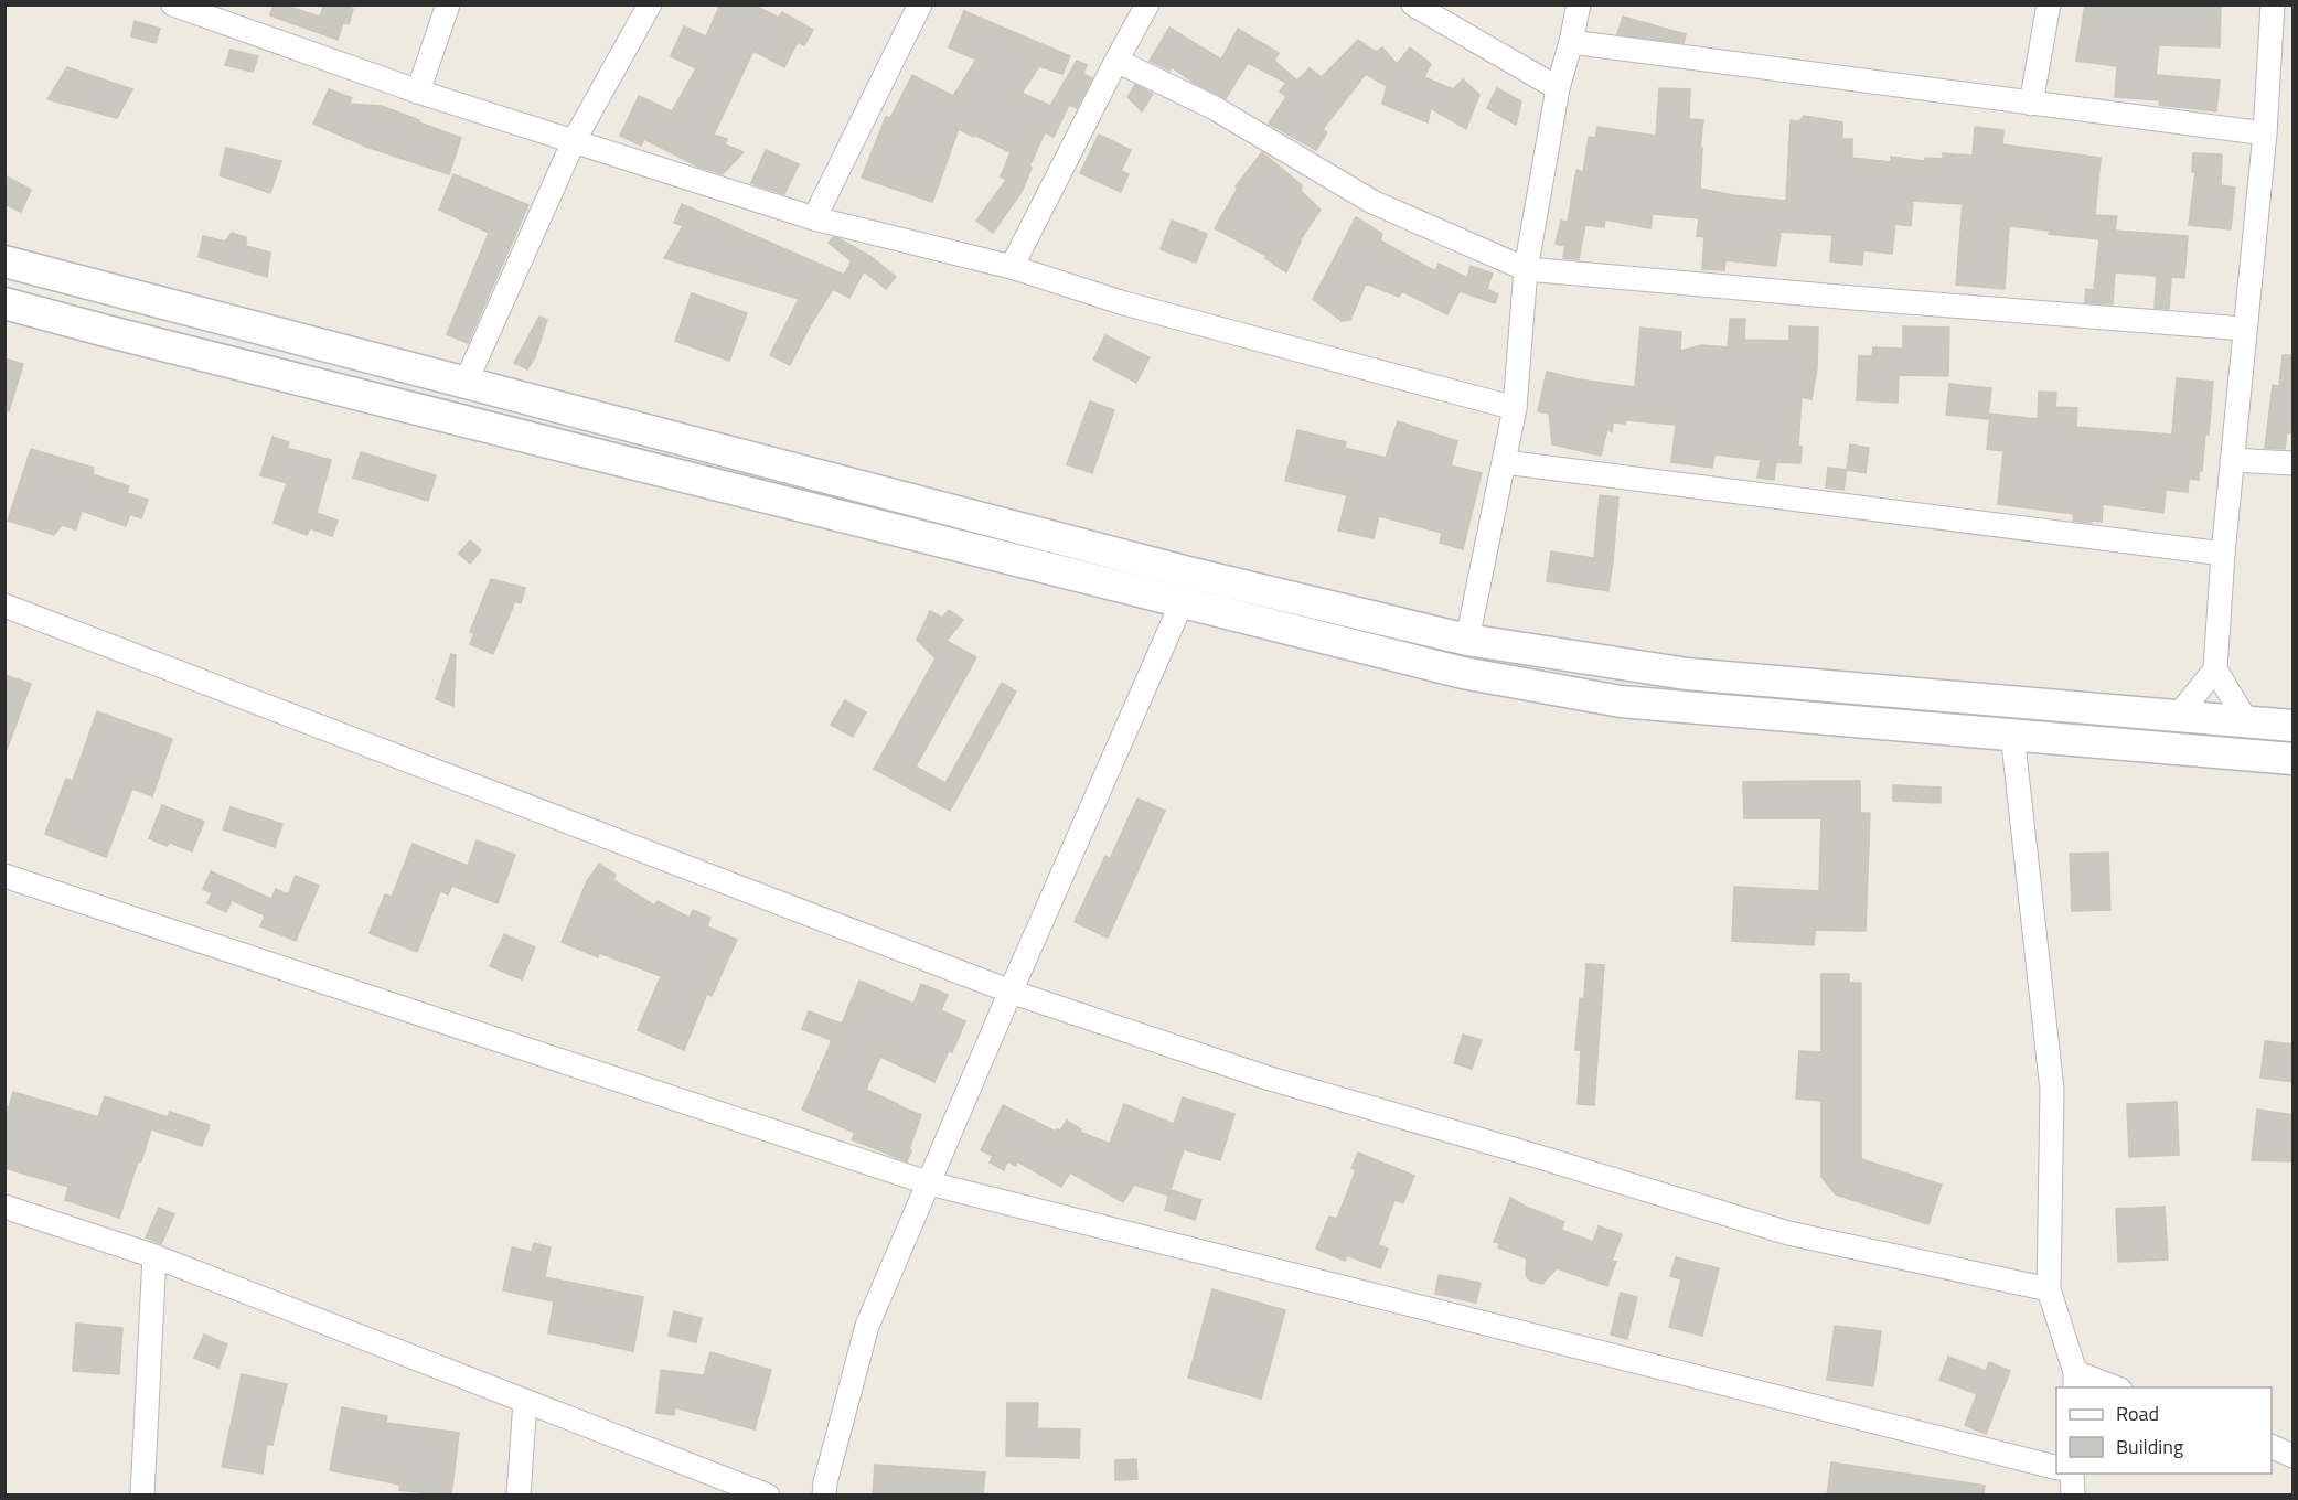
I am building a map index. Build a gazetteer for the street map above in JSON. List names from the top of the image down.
{
  "legend": ["Road", "Building"]
}
